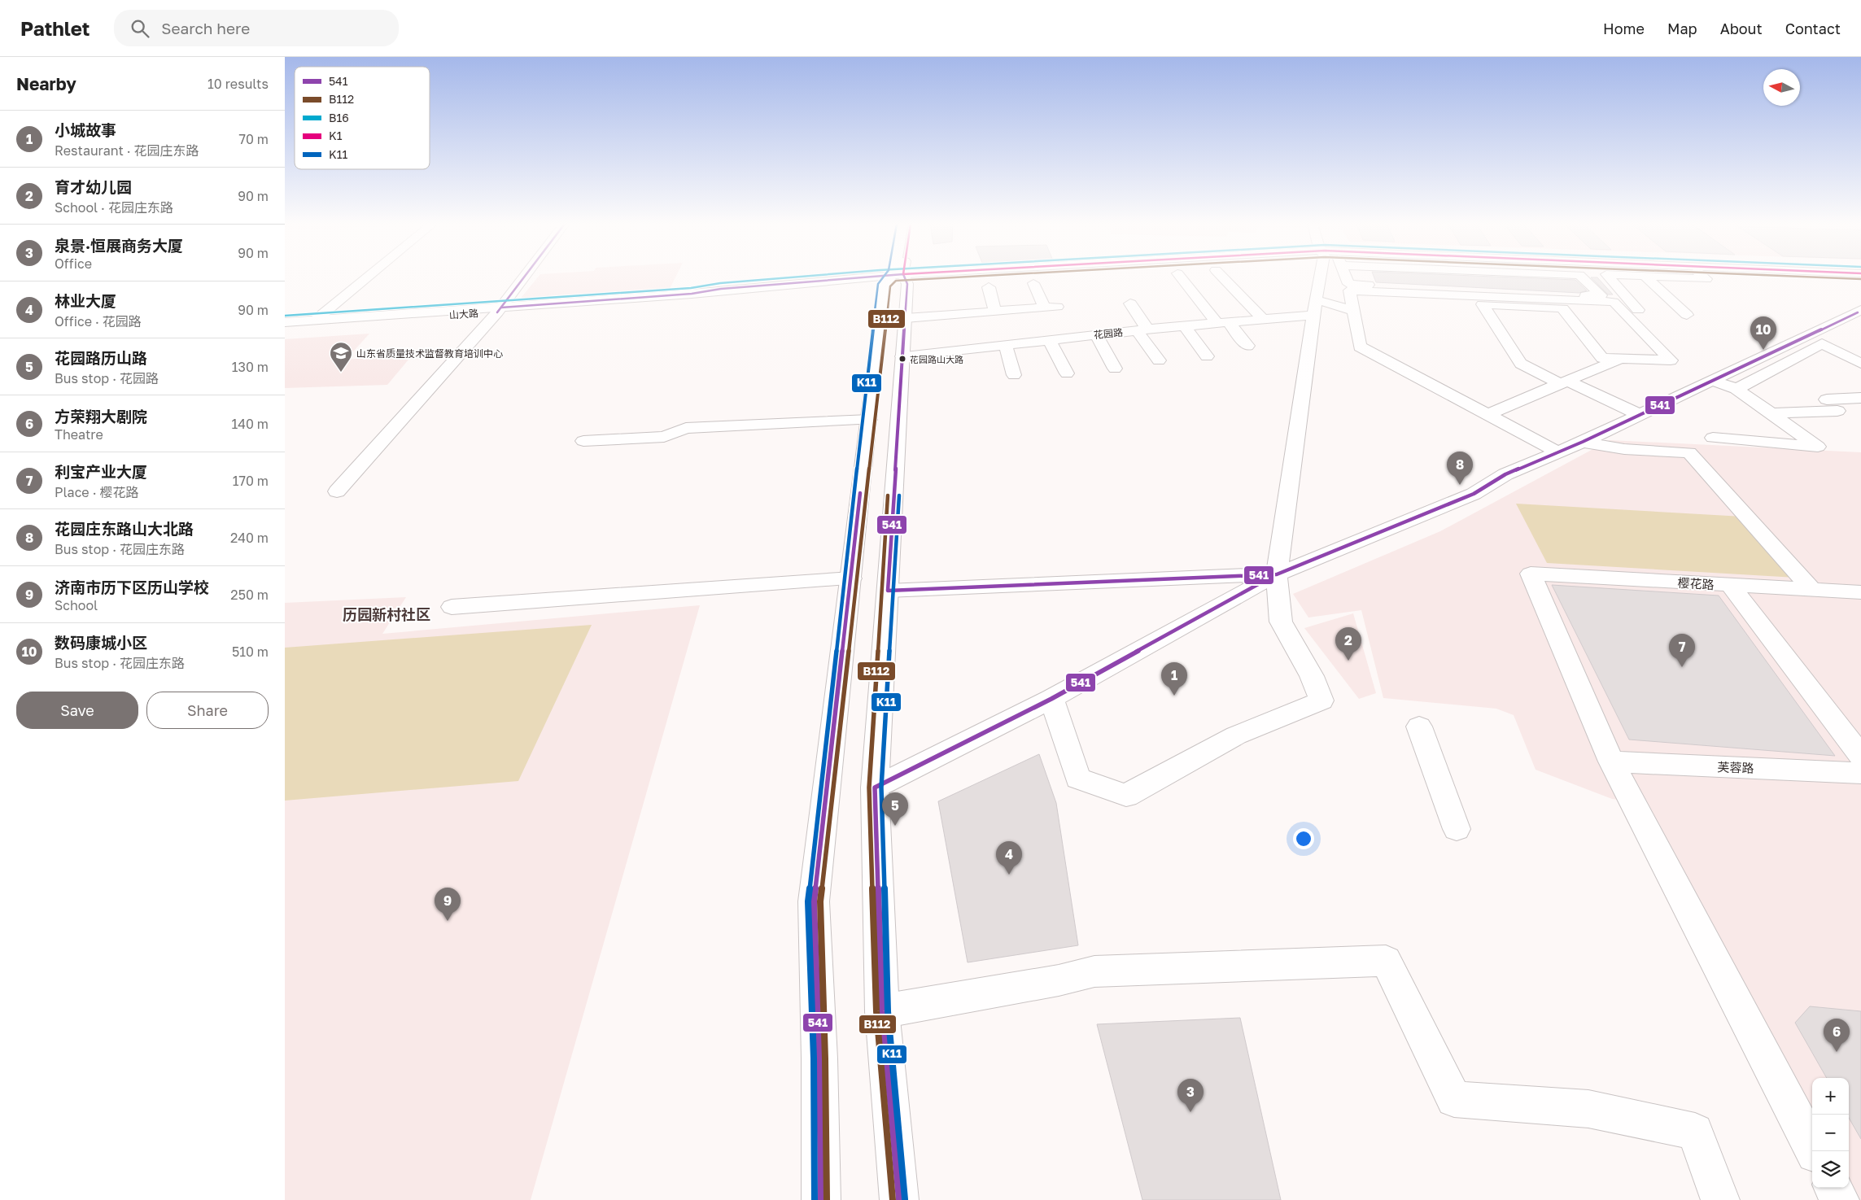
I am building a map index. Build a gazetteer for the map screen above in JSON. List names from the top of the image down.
{
  "streets": {
    "street": [
      "山大路",
      "花园路",
      "樱花路",
      "芙蓉路"
    ]
  },
  "crossings": [
    ["樱花路", "芙蓉路"]
  ],
  "districts": ["历园新村社区"],
  "places": {
    "other": ["花园路山大路"],
    "school or university": ["山东省质量技术监督教育培训中心"]
  },
  "lines": [
    "transit line 541",
    "transit line B112",
    "transit line B16",
    "transit line K11"
  ],
  "legend": [
    "541",
    "B112",
    "B16",
    "K1",
    "K11"
  ],
  "north": "left",
  "page": {
    "header": "Pathlet",
    "search": "Search here",
    "nav": [
      "Home",
      "Map",
      "About",
      "Contact"
    ],
    "heading": ["Nearby", "10 results"],
    "list": [
      {
        "mark": "1",
        "name": "小城故事",
        "note": "Restaurant · 花园庄东路",
        "value": "70 m"
      },
      {
        "mark": "2",
        "name": "育才幼儿园",
        "note": "School · 花园庄东路",
        "value": "90 m"
      },
      {
        "mark": "3",
        "name": "泉景·恒展商务大厦",
        "note": "Office",
        "value": "90 m"
      },
      {
        "mark": "4",
        "name": "林业大厦",
        "note": "Office · 花园路",
        "value": "90 m"
      },
      {
        "mark": "5",
        "name": "花园路历山路",
        "note": "Bus stop · 花园路",
        "value": "130 m"
      },
      {
        "mark": "6",
        "name": "方荣翔大剧院",
        "note": "Theatre",
        "value": "140 m"
      },
      {
        "mark": "7",
        "name": "利宝产业大厦",
        "note": "Place · 樱花路",
        "value": "170 m"
      },
      {
        "mark": "8",
        "name": "花园庄东路山大北路",
        "note": "Bus stop · 花园庄东路",
        "value": "240 m"
      },
      {
        "mark": "9",
        "name": "济南市历下区历山学校",
        "note": "School",
        "value": "250 m"
      },
      {
        "mark": "10",
        "name": "数码康城小区",
        "note": "Bus stop · 花园庄东路",
        "value": "510 m"
      }
    ],
    "pins": [
      "10",
      "8",
      "2",
      "7",
      "1",
      "5",
      "4",
      "9",
      "6",
      "3"
    ],
    "buttons": ["Save", "Share"],
    "map_buttons": ["+", "−"]
  }
}
